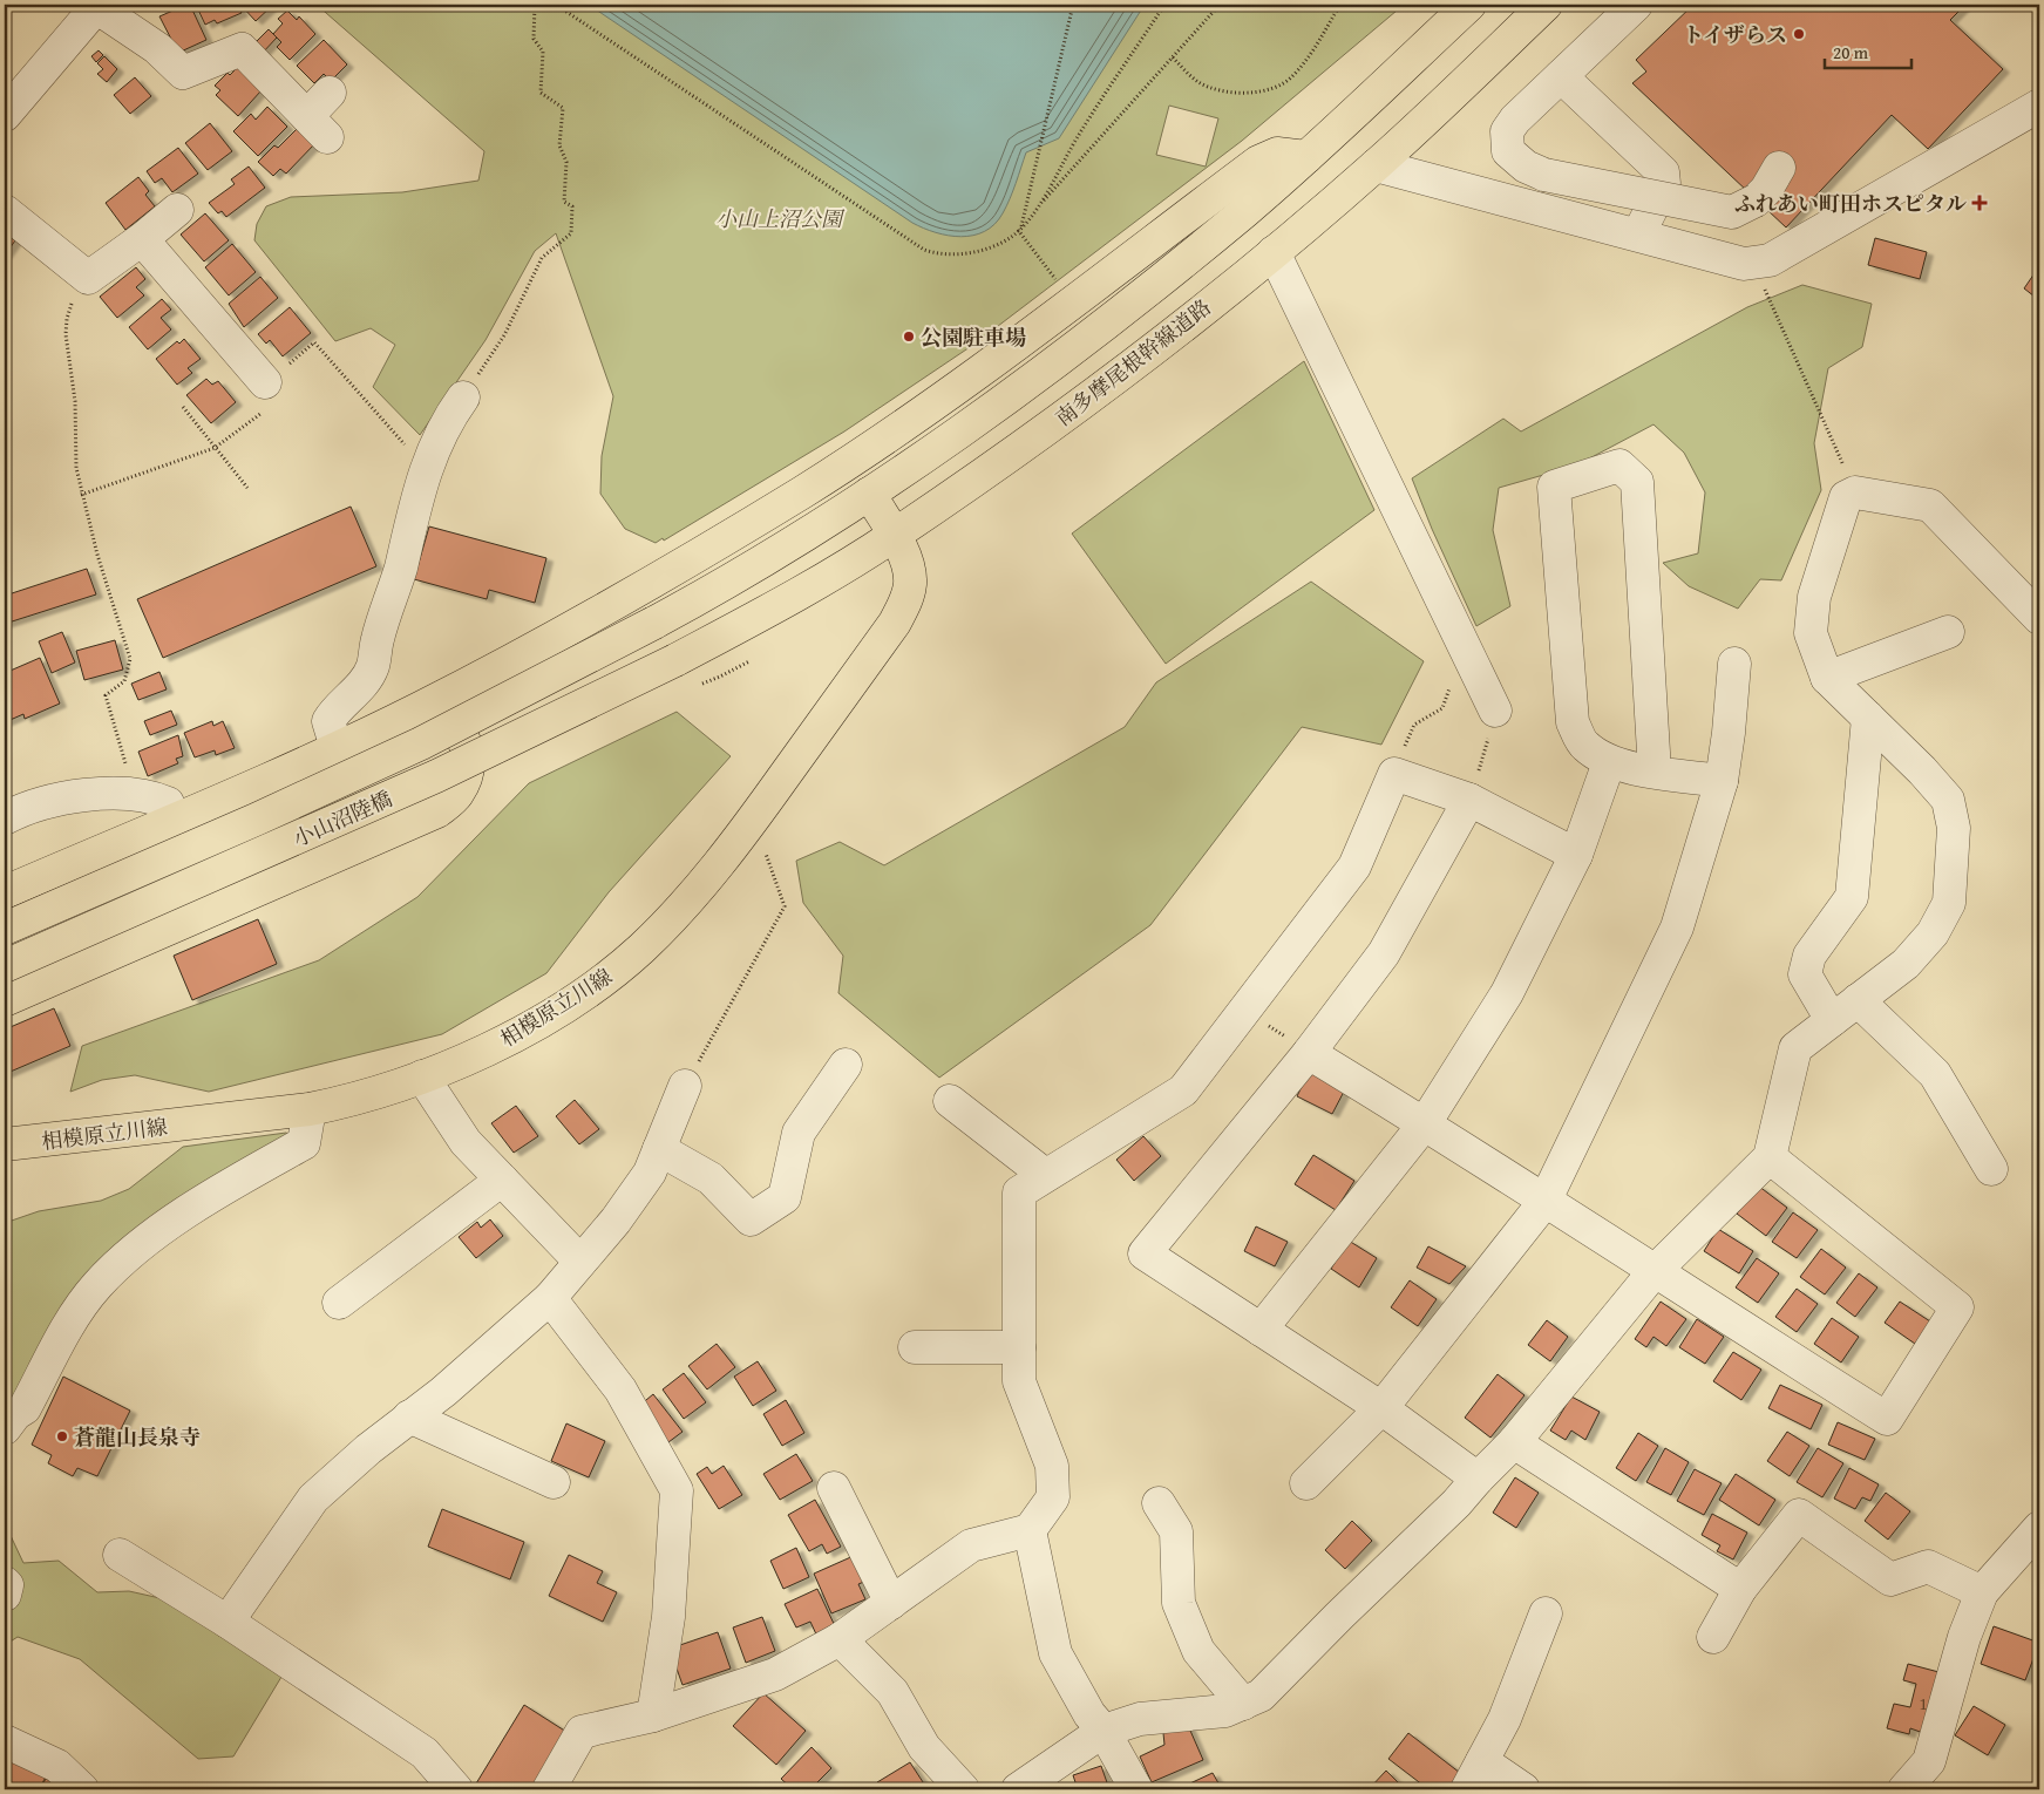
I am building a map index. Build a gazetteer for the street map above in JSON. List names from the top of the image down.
{
  "streets": {
    "main road": ["南多摩尾根幹線道路", "小山沼陸橋", "相模原立川線"]
  },
  "crossings": [
    ["南多摩尾根幹線道路", "小山沼陸橋"],
    ["南多摩尾根幹線道路", "相模原立川線"],
    ["小山沼陸橋", "相模原立川線"]
  ],
  "parks": ["小山上沼公園"],
  "places": {
    "other": ["トイザらス", "公園駐車場", "蒼龍山長泉寺"],
    "health": ["ふれあい町田ホスピタル"]
  },
  "house_numbers": ["1"],
  "scale_bar": "20 m"
}
